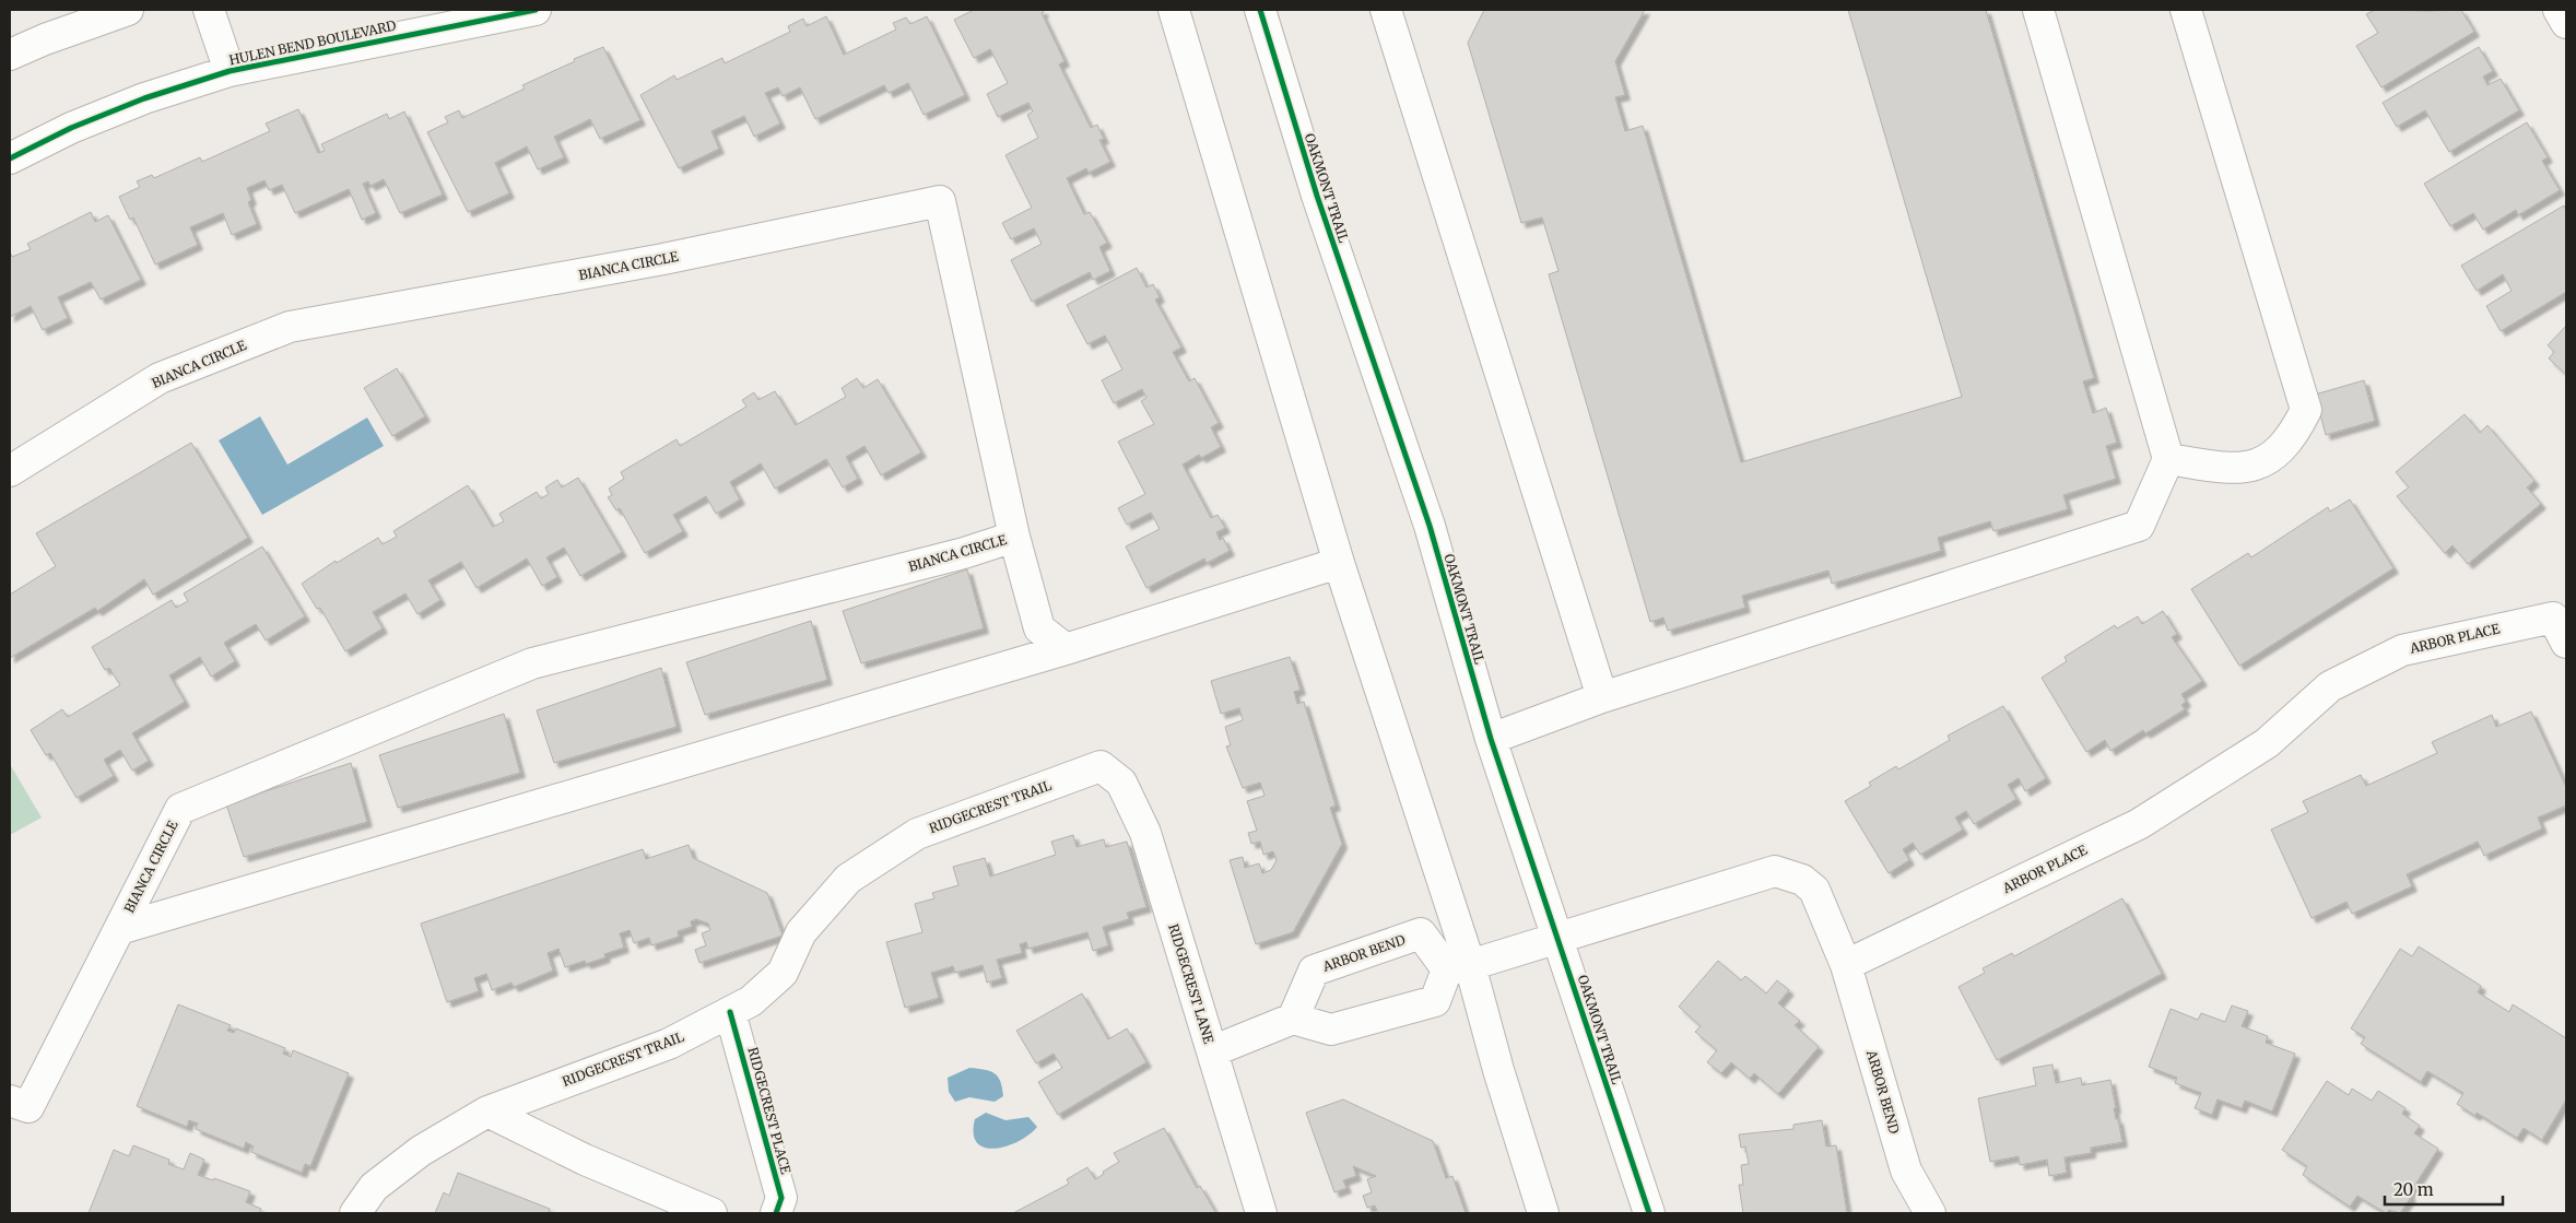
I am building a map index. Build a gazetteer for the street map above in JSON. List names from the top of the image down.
{
  "streets": {
    "street": [
      "HULEN BEND BOULEVARD",
      "OAKMONT TRAIL",
      "BIANCA CIRCLE",
      "ARBOR PLACE",
      "RIDGECREST TRAIL",
      "ARBOR BEND",
      "RIDGECREST LANE",
      "RIDGECREST PLACE"
    ]
  },
  "crossings": [
    ["ARBOR PLACE", "ARBOR BEND"],
    ["RIDGECREST TRAIL", "RIDGECREST LANE"],
    ["RIDGECREST TRAIL", "RIDGECREST PLACE"]
  ],
  "scale_bar": "20 m"
}
